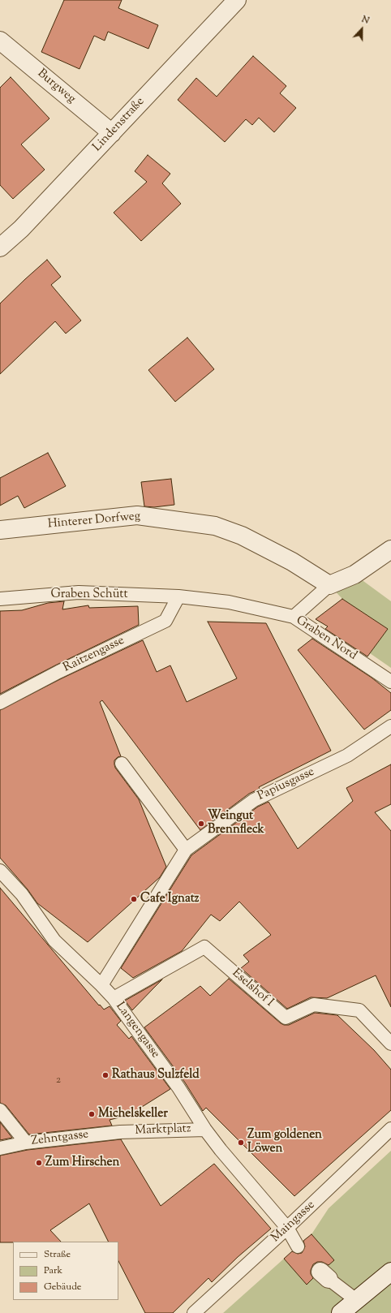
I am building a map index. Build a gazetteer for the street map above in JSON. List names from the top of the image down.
{
  "streets": {
    "street": ["Burgweg", "Lindenstraße", "Hinterer Dorfweg"],
    "lane": [
      "Graben Schütt",
      "Graben Nord",
      "Raitzengasse",
      "Papiusgasse",
      "Eselshof I",
      "Langengasse",
      "Marktplatz",
      "Zehntgasse",
      "Maingasse"
    ]
  },
  "crossings": [
    ["Burgweg", "Lindenstraße"],
    ["Graben Schütt", "Graben Nord"],
    ["Graben Schütt", "Raitzengasse"],
    ["Graben Nord", "Raitzengasse"],
    ["Papiusgasse", "Langengasse"],
    ["Eselshof I", "Langengasse"],
    ["Langengasse", "Marktplatz"],
    ["Langengasse", "Maingasse"],
    ["Marktplatz", "Zehntgasse"]
  ],
  "places": [
    "Weingut Brennfleck",
    "Cafe Ignatz",
    "Rathaus Sulzfeld",
    "Michelskeller",
    "Zum goldenen Löwen",
    "Zum Hirschen"
  ],
  "house_numbers": ["2"],
  "legend": ["Straße", "Park", "Gebäude"],
  "north": "top"
}
